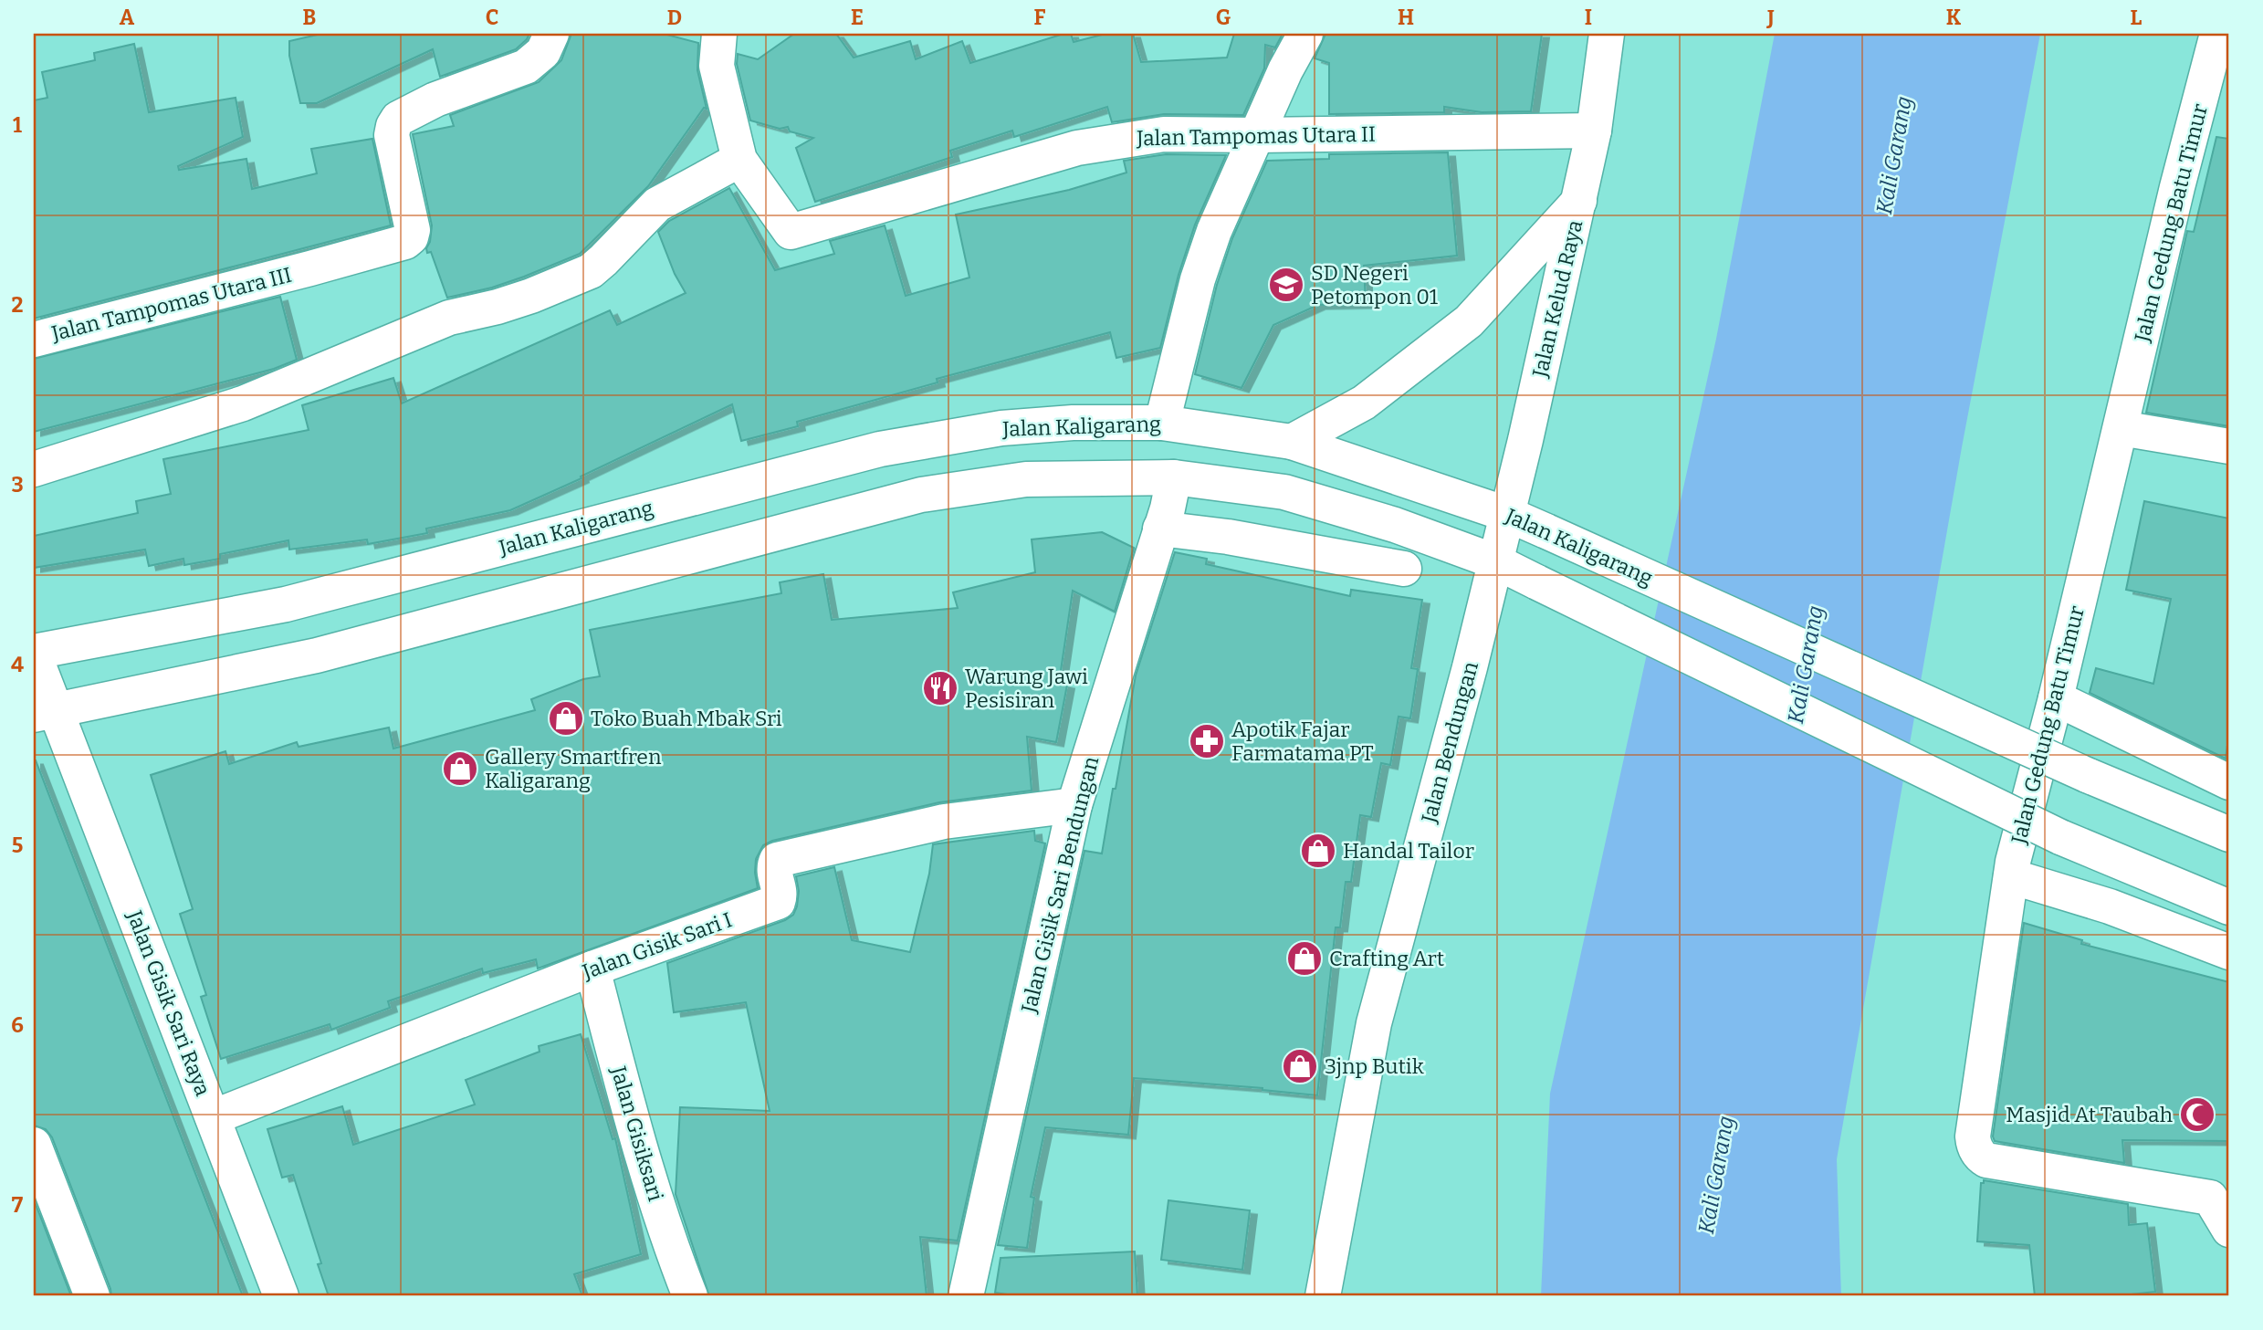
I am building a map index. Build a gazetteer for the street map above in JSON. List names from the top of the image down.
{
  "streets": {
    "main road": [
      "Jalan Tampomas Utara II",
      "Jalan Gedung Batu Timur",
      "Jalan Kelud Raya",
      "Jalan Tampomas Utara III",
      "Jalan Kaligarang",
      "Jalan Bendungan",
      "Jalan Gisik Sari Bendungan",
      "Jalan Gisik Sari I",
      "Jalan Gisik Sari Raya",
      "Jalan Gisiksari"
    ]
  },
  "crossings": [
    ["Jalan Tampomas Utara II", "Jalan Kelud Raya"],
    ["Jalan Kelud Raya", "Jalan Kaligarang"],
    ["Jalan Kelud Raya", "Jalan Bendungan"],
    ["Jalan Kaligarang", "Jalan Gisik Sari Raya"],
    ["Jalan Gisik Sari Bendungan", "Jalan Gisik Sari I"],
    ["Jalan Gisik Sari I", "Jalan Gisik Sari Raya"],
    ["Jalan Gisik Sari I", "Jalan Gisiksari"]
  ],
  "water": ["Kali Garang"],
  "places": {
    "school or university": ["SD Negeri Petompon 01"],
    "restaurant": ["Warung Jawi Pesisiran"],
    "shop": [
      "Toko Buah Mbak Sri",
      "Gallery Smartfren Kaligarang",
      "Handal Tailor",
      "Crafting Art",
      "3jnp Butik"
    ],
    "pharmacy": ["Apotik Fajar Farmatama PT"],
    "mosque": ["Masjid At Taubah"]
  },
  "grid": {
    "columns": [
      "A",
      "B",
      "C",
      "D",
      "E",
      "F",
      "G",
      "H",
      "I",
      "J",
      "K",
      "L"
    ],
    "rows": [
      "1",
      "2",
      "3",
      "4",
      "5",
      "6",
      "7"
    ]
  }
}
